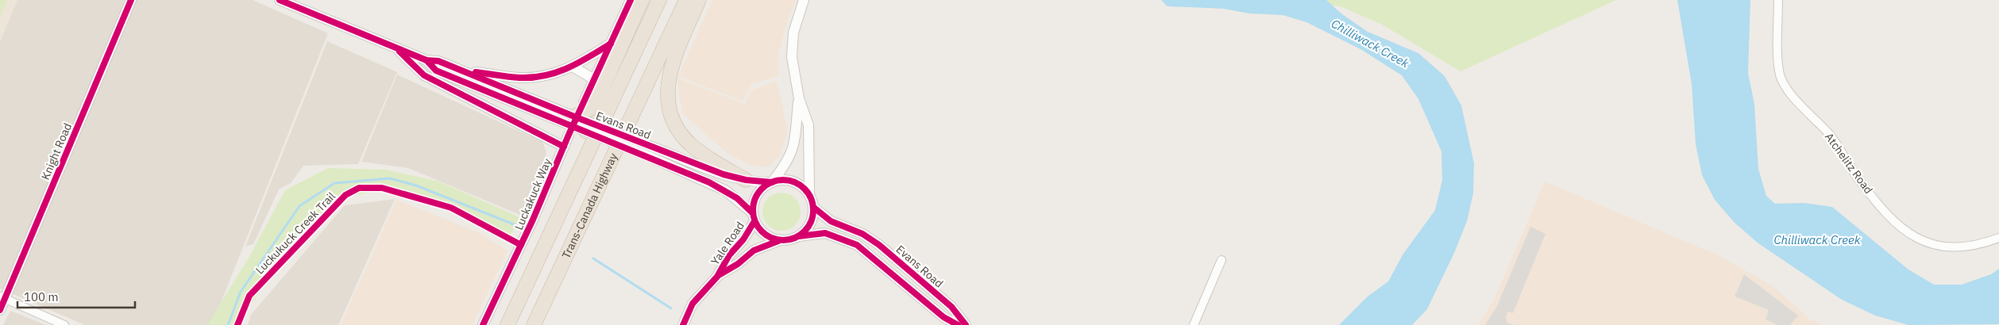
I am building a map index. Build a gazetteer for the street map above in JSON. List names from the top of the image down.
{
  "streets": {
    "highway": ["Trans-Canada Highway"],
    "street": [
      "Evans Road",
      "Knight Road",
      "Atchelitz Road",
      "Luckakuck Way",
      "Yale Road"
    ],
    "cycle path": ["Luckukuck Creek Trail"]
  },
  "crossings": [
    ["Evans Road", "Yale Road"]
  ],
  "water": ["Chilliwack Creek"],
  "scale_bar": "100 m"
}
